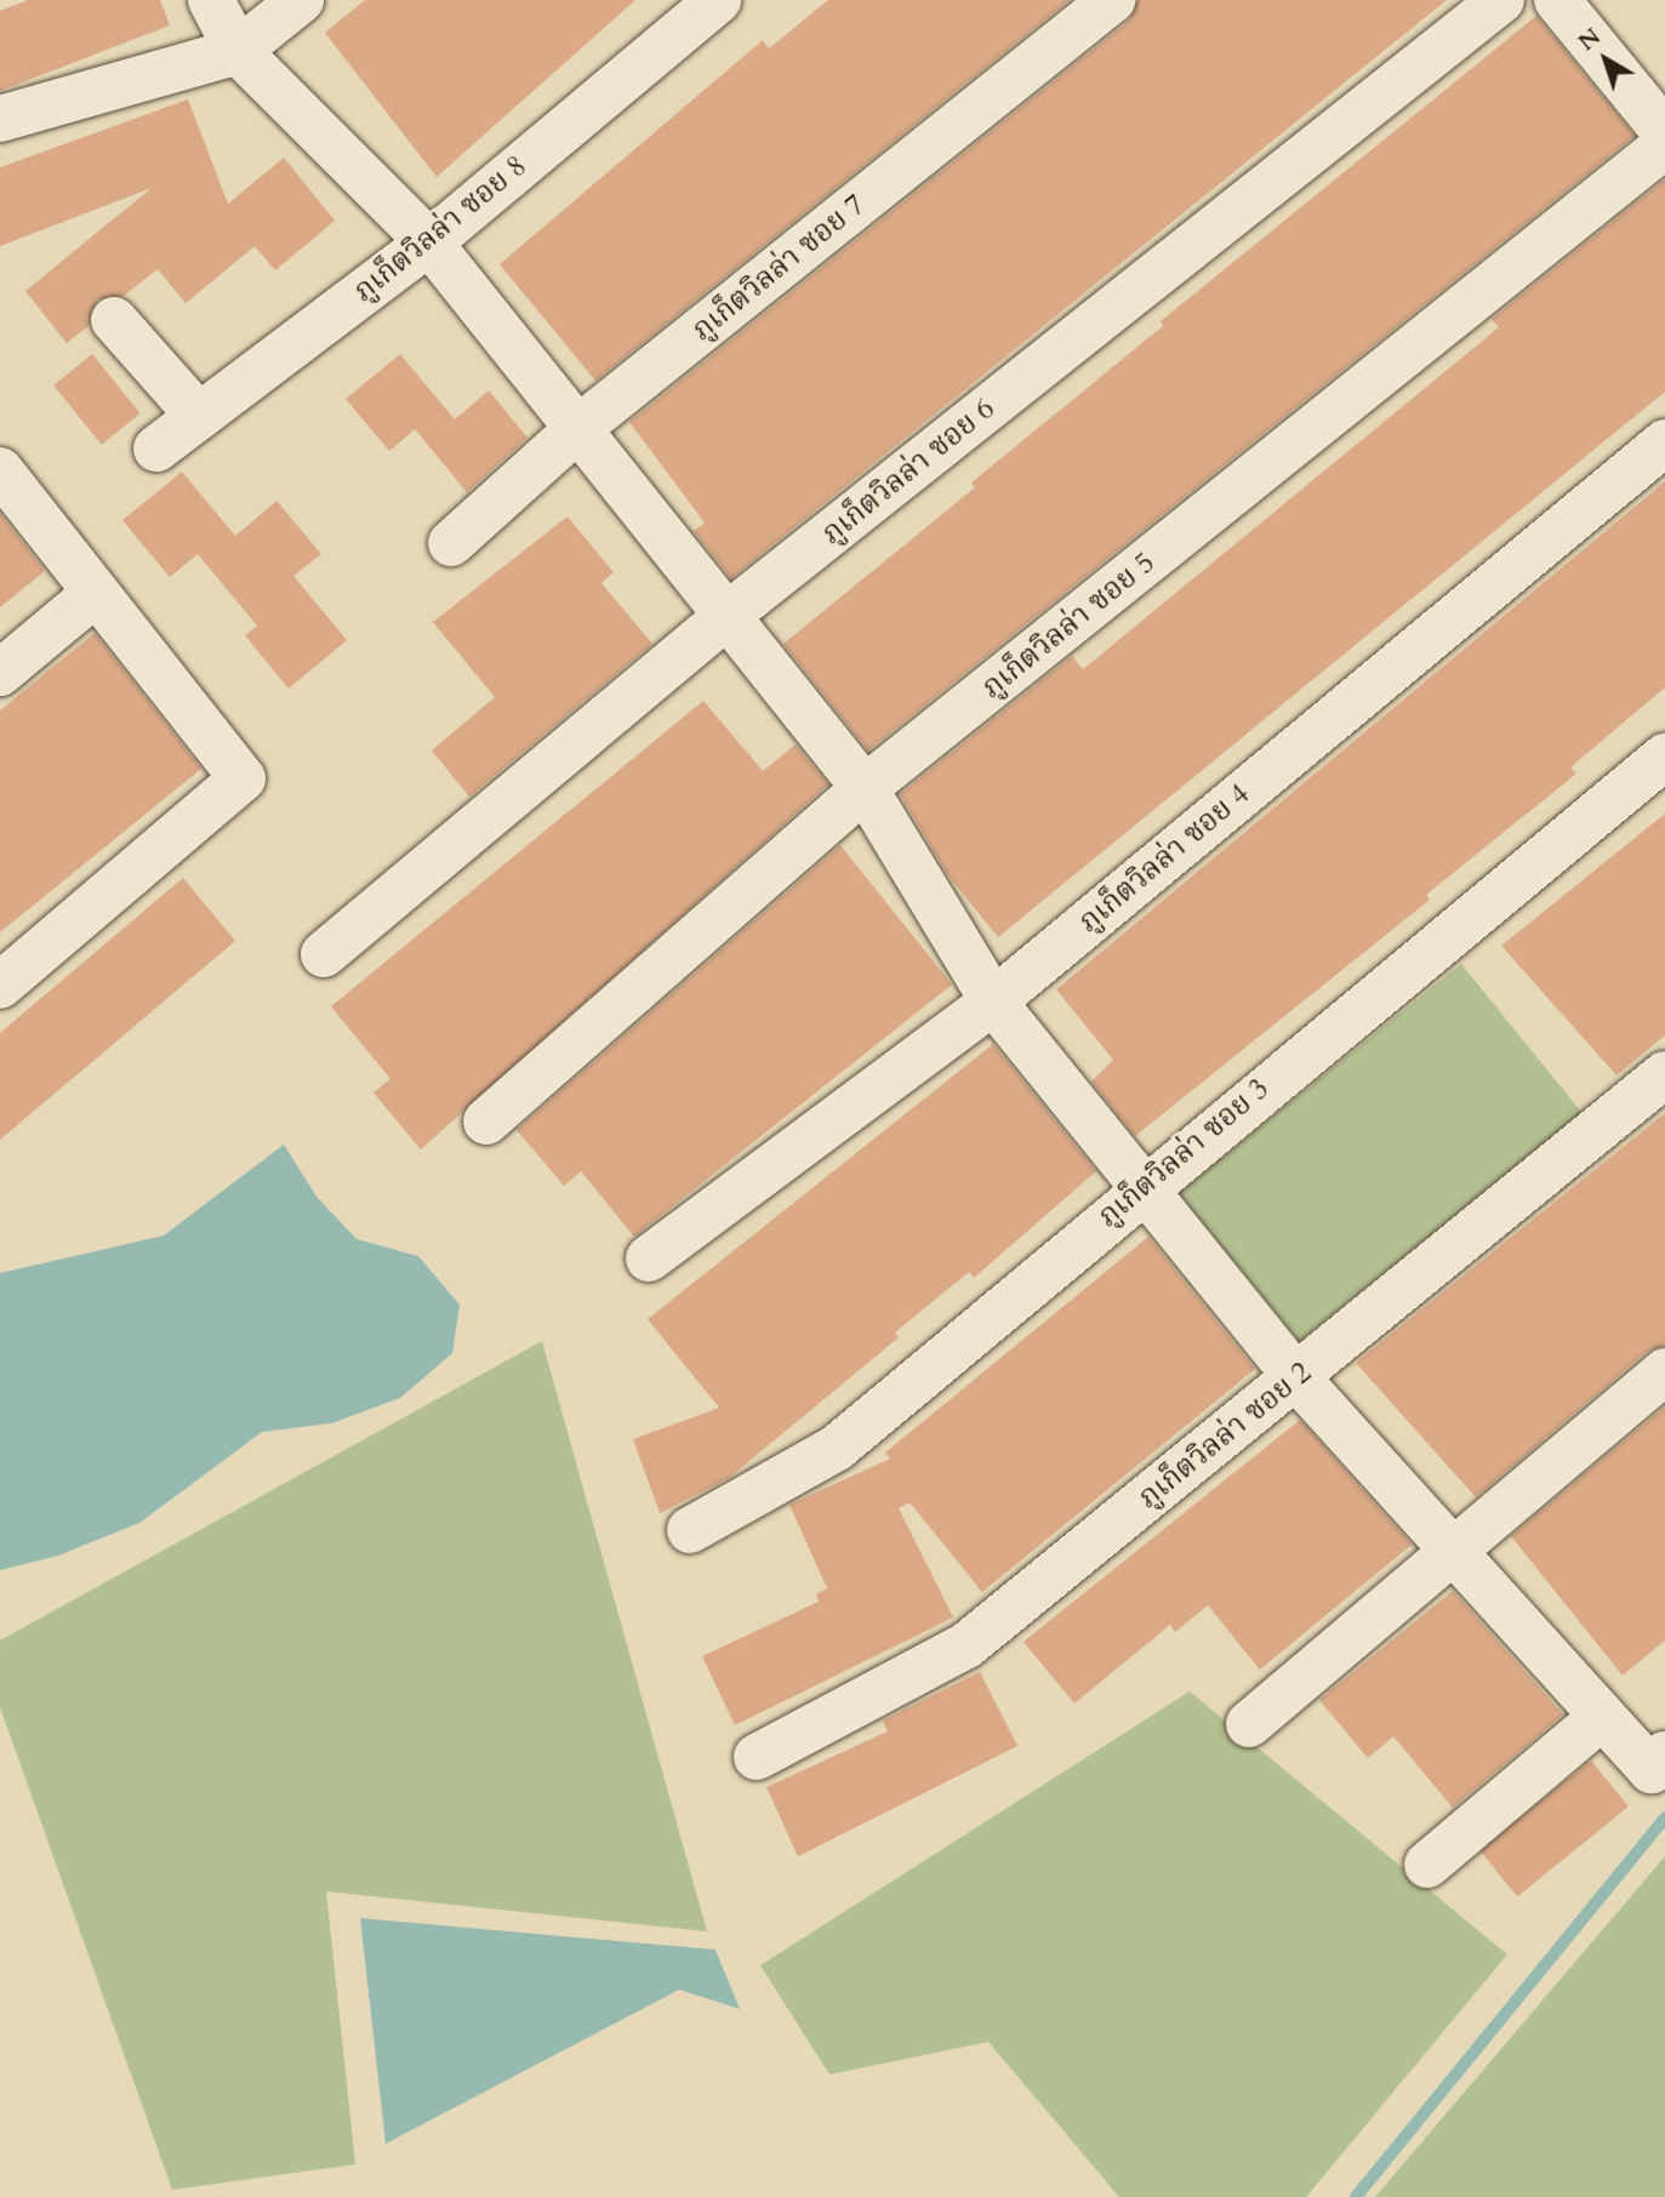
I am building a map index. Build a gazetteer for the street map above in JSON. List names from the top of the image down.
{
  "streets": {
    "street": [
      "ภูเก็ตวิลล่า ซอย 8",
      "ภูเก็ตวิลล่า ซอย 7",
      "ภูเก็ตวิลล่า ซอย 6",
      "ภูเก็ตวิลล่า ซอย 5",
      "ภูเก็ตวิลล่า ซอย 4",
      "ภูเก็ตวิลล่า ซอย 3",
      "ภูเก็ตวิลล่า ซอย 2"
    ]
  },
  "north": "top left"
}
